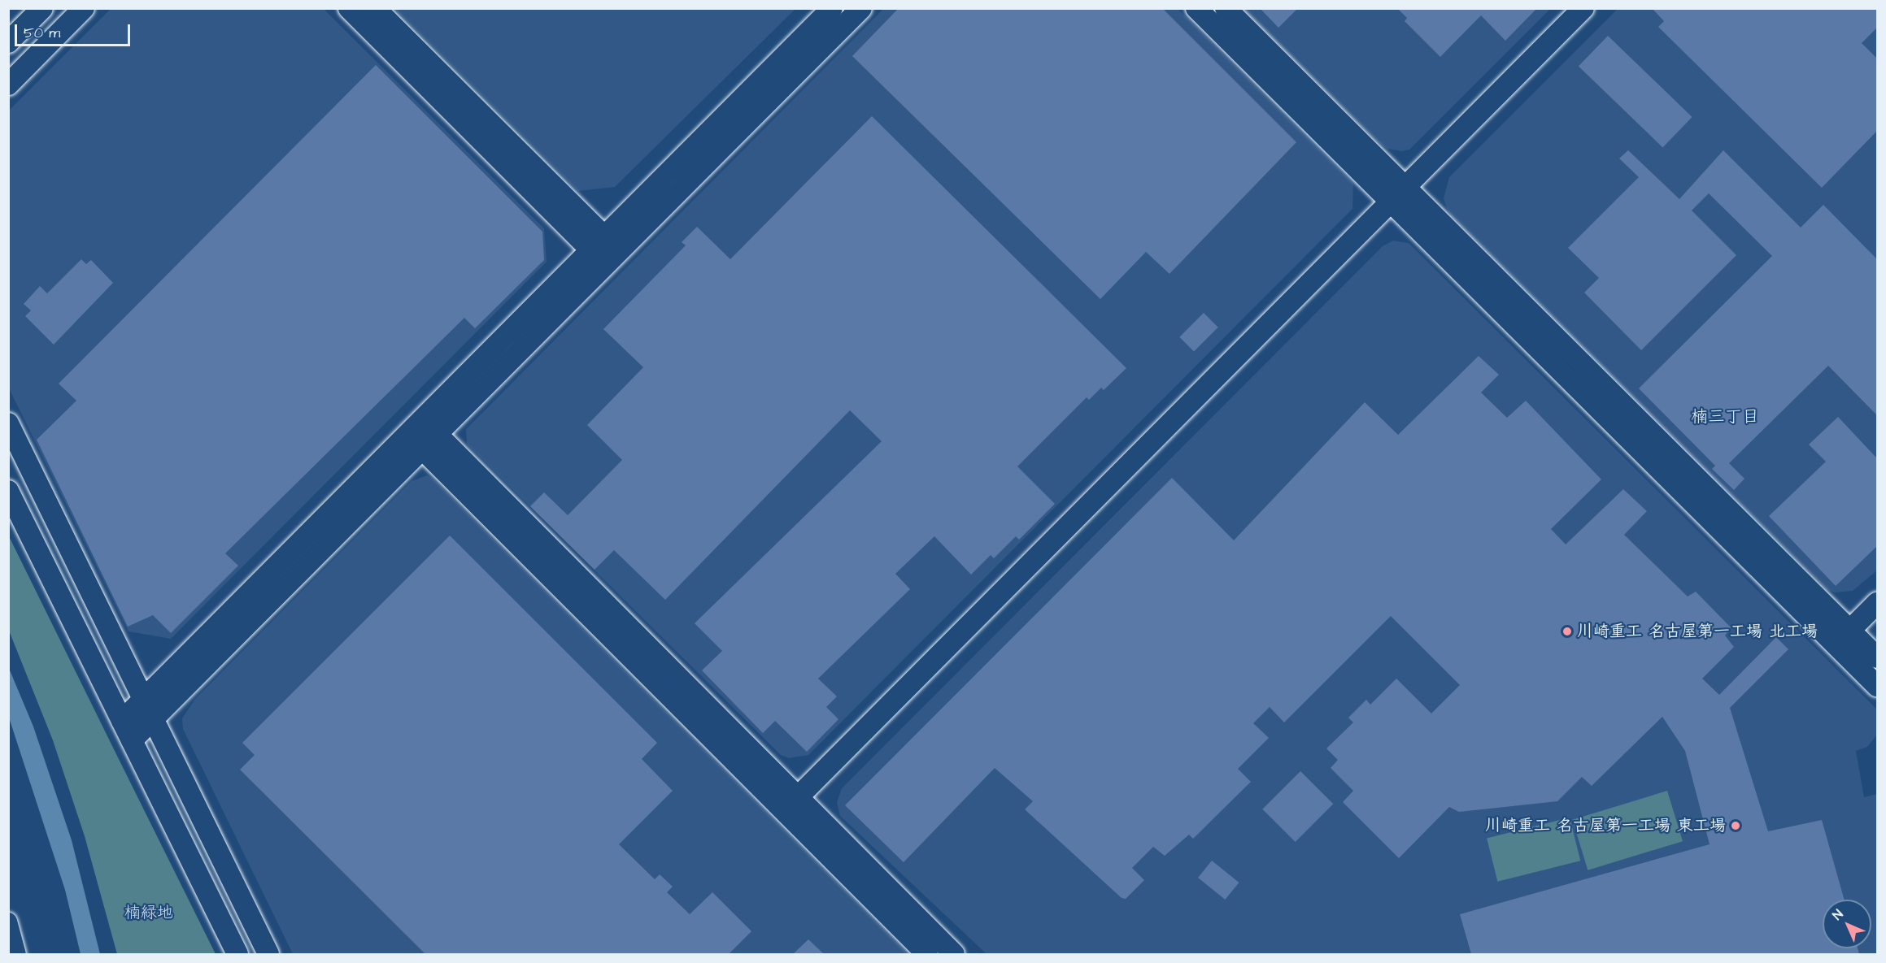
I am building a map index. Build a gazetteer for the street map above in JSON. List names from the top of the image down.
{
  "districts": ["楠三丁目"],
  "parks": ["楠緑地"],
  "places": ["川崎重工 名古屋第一工場 北工場", "川崎重工 名古屋第一工場 東工場"],
  "scale_bar": "50 m",
  "north": "top left"
}
